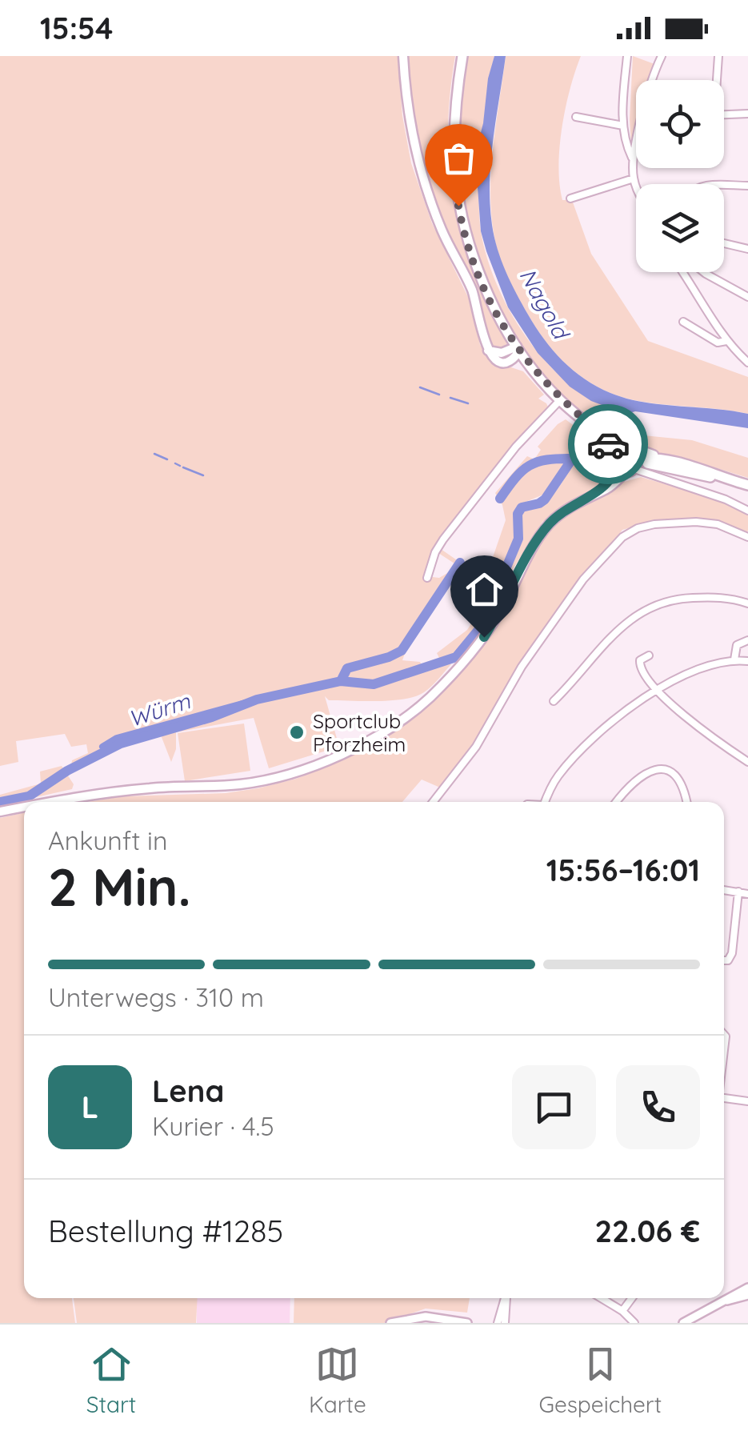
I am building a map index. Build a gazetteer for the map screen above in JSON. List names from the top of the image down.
{
  "water": ["Nagold", "Würm"],
  "places": ["Sportclub Pforzheim"],
  "page": {
    "status": "15:54",
    "heading": ["2 Min.", "Ankunft in", "15:56–16:01"],
    "panel": [
      "Lena",
      "Kurier · 4.5",
      "Bestellung #1285",
      "22.06 €"
    ],
    "bar": "Unterwegs · 310 m",
    "round": "L",
    "tabs": ["Start", "Karte", "Gespeichert"]
  }
}
